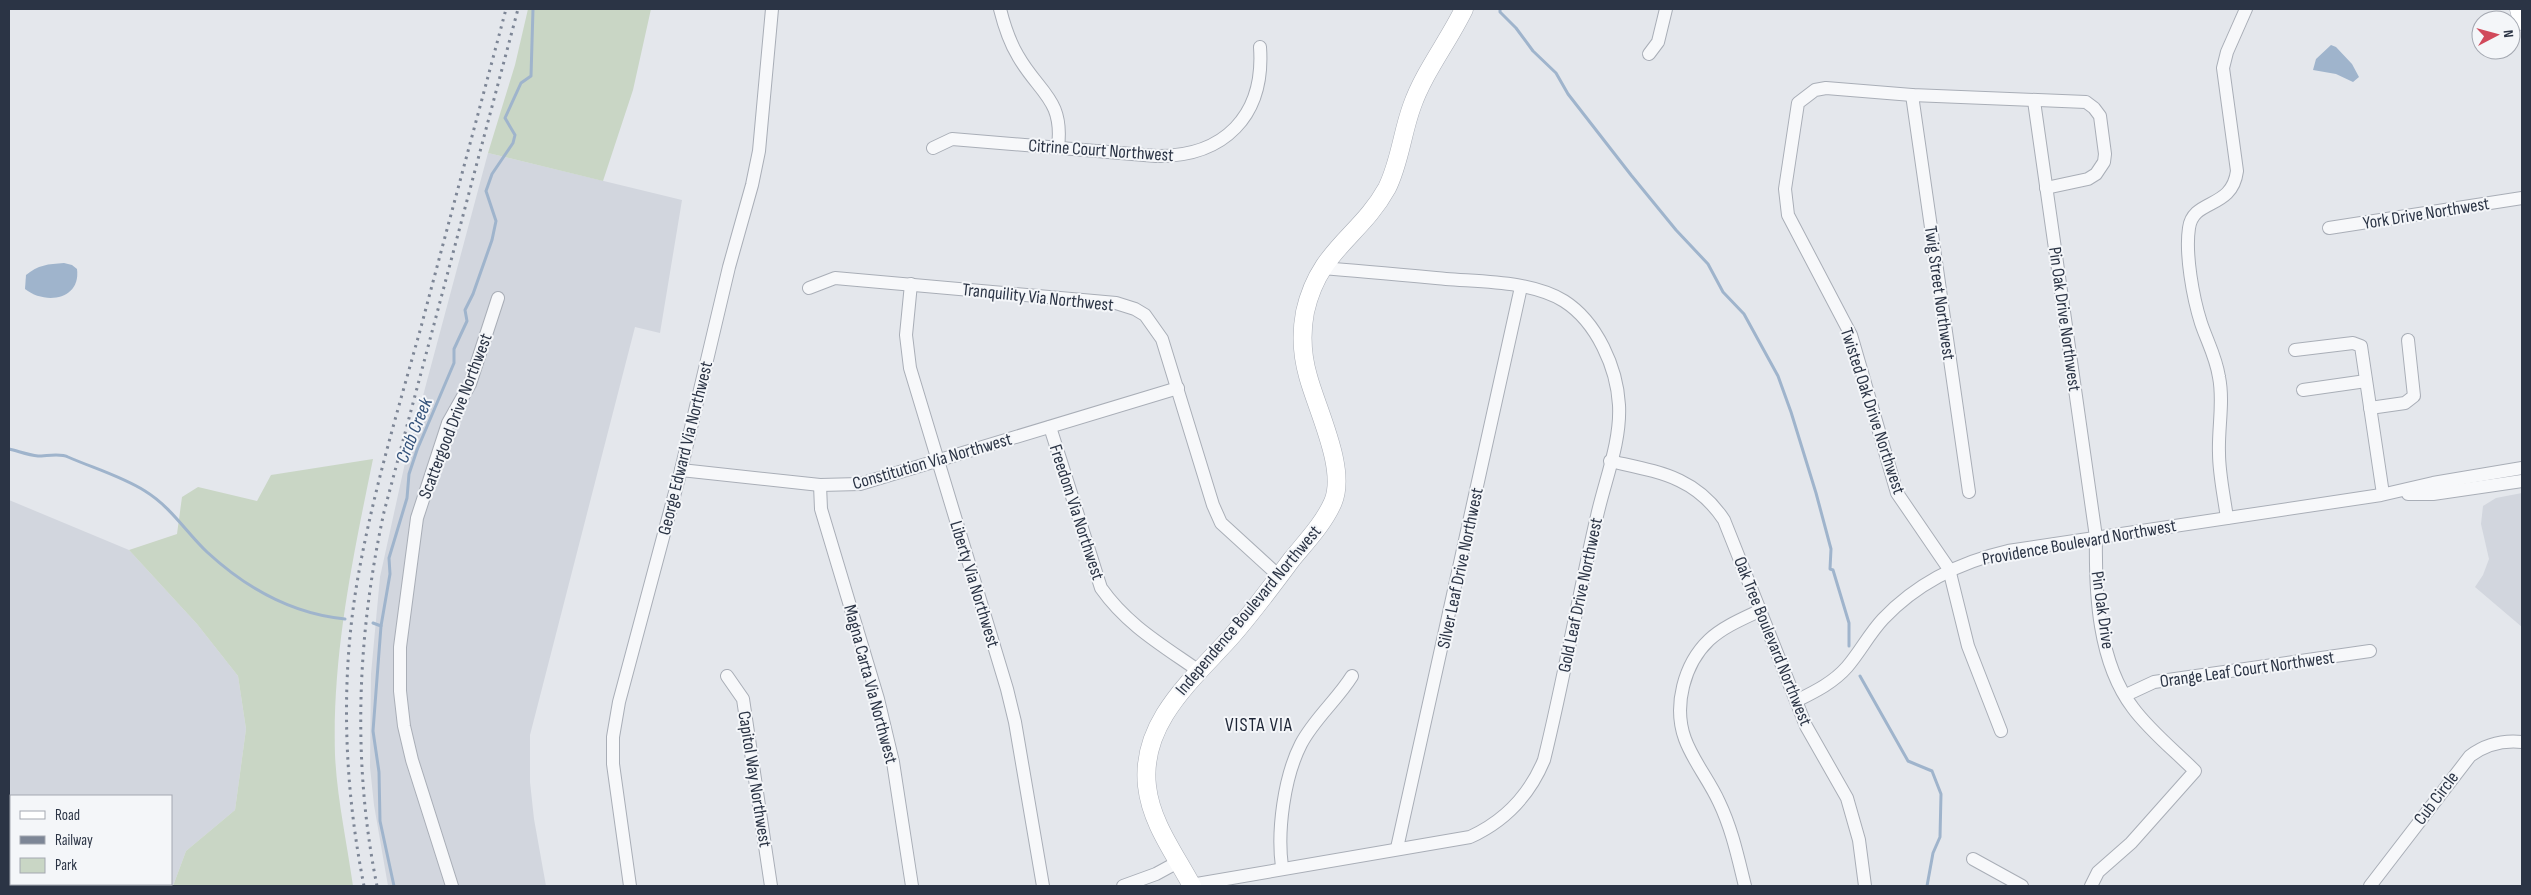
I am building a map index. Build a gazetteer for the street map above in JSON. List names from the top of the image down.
{
  "streets": {
    "street": [
      "Citrine Court Northwest",
      "York Drive Northwest",
      "Twig Street Northwest",
      "Tranquility Via Northwest",
      "Pin Oak Drive Northwest",
      "Twisted Oak Drive Northwest",
      "Scattergood Drive Northwest",
      "George Edward Via Northwest",
      "Constitution Via Northwest",
      "Freedom Via Northwest",
      "Providence Boulevard Northwest",
      "Silver Leaf Drive Northwest",
      "Liberty Via Northwest",
      "Gold Leaf Drive Northwest",
      "Independence Boulevard Northwest",
      "Pin Oak Drive",
      "Oak Tree Boulevard Northwest",
      "Orange Leaf Court Northwest",
      "Magna Carta Via Northwest",
      "Capitol Way Northwest",
      "Cub Circle"
    ]
  },
  "crossings": [
    ["Twig Street Northwest", "Twisted Oak Drive Northwest"],
    ["Tranquility Via Northwest", "Constitution Via Northwest"],
    ["Tranquility Via Northwest", "Liberty Via Northwest"],
    ["Tranquility Via Northwest", "Independence Boulevard Northwest"],
    ["Pin Oak Drive Northwest", "Twisted Oak Drive Northwest"],
    ["Pin Oak Drive Northwest", "Providence Boulevard Northwest"],
    ["Pin Oak Drive Northwest", "Pin Oak Drive"],
    ["Twisted Oak Drive Northwest", "Providence Boulevard Northwest"],
    ["George Edward Via Northwest", "Constitution Via Northwest"],
    ["Constitution Via Northwest", "Freedom Via Northwest"],
    ["Constitution Via Northwest", "Liberty Via Northwest"],
    ["Constitution Via Northwest", "Magna Carta Via Northwest"],
    ["Freedom Via Northwest", "Independence Boulevard Northwest"],
    ["Providence Boulevard Northwest", "Pin Oak Drive"],
    ["Providence Boulevard Northwest", "Oak Tree Boulevard Northwest"],
    ["Silver Leaf Drive Northwest", "Gold Leaf Drive Northwest"],
    ["Gold Leaf Drive Northwest", "Independence Boulevard Northwest"],
    ["Gold Leaf Drive Northwest", "Oak Tree Boulevard Northwest"],
    ["Pin Oak Drive", "Orange Leaf Court Northwest"]
  ],
  "districts": ["VISTA VIA"],
  "water": ["Crab Creek"],
  "legend": ["Road", "Railway", "Park"],
  "north": "right"
}
